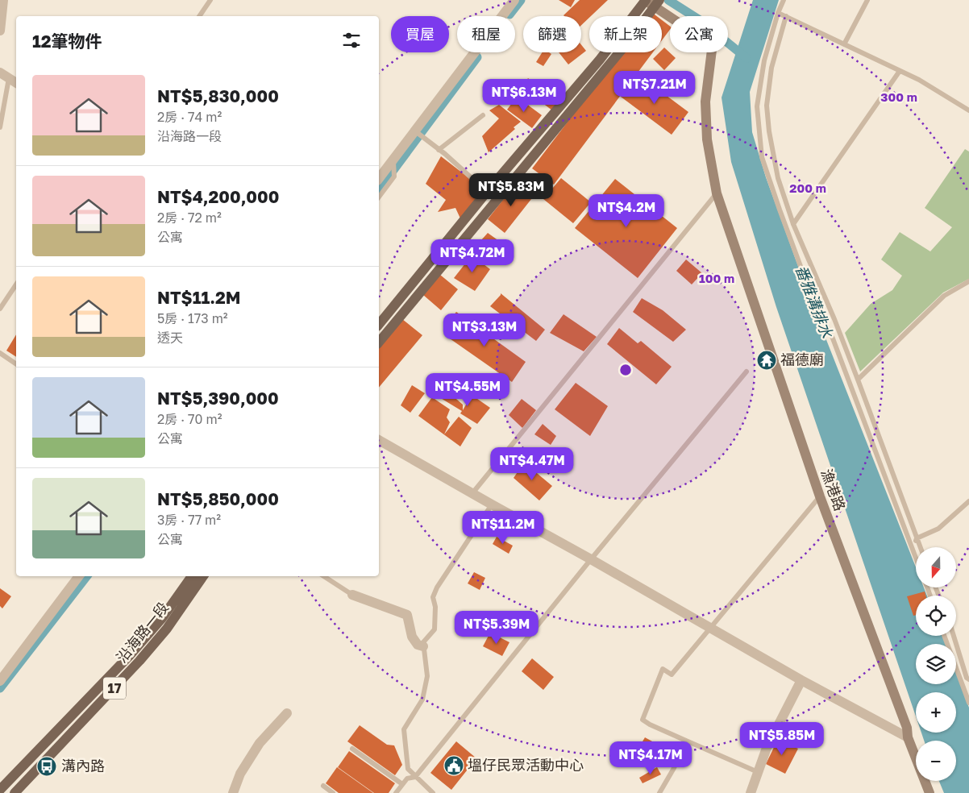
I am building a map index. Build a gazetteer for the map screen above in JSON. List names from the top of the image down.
{
  "streets": {
    "main road": ["沿海路一段", "17"],
    "street": ["漁港路"]
  },
  "water": ["番雅溝排水"],
  "places": {
    "temple": ["福德廟"],
    "public building": ["塭仔民眾活動中心"],
    "bus stop": ["溝內路"]
  },
  "north": "bottom",
  "page": {
    "chip": [
      "買屋",
      "租屋",
      "篩選",
      "新上架",
      "公寓"
    ],
    "heading": "12筆物件",
    "list": [
      {
        "name": "NT$5,830,000",
        "note": "2房 · 74 m² · 沿海路一段"
      },
      {
        "name": "NT$4,200,000",
        "note": "2房 · 72 m² · 公寓"
      },
      {
        "name": "NT$11.2M",
        "note": "5房 · 173 m² · 透天"
      },
      {
        "name": "NT$5,390,000",
        "note": "2房 · 70 m² · 公寓"
      },
      {
        "name": "NT$5,850,000",
        "note": "3房 · 77 m² · 公寓"
      }
    ],
    "price": [
      "NT$7.21M",
      "NT$6.13M",
      "NT$5.83M",
      "NT$4.2M",
      "NT$4.72M",
      "NT$3.13M",
      "NT$4.55M",
      "NT$4.47M",
      "NT$11.2M",
      "NT$5.39M",
      "NT$5.85M",
      "NT$4.17M"
    ],
    "map_buttons": ["+", "−"]
  },
  "rings": ["300 m", "200 m", "100 m"]
}
